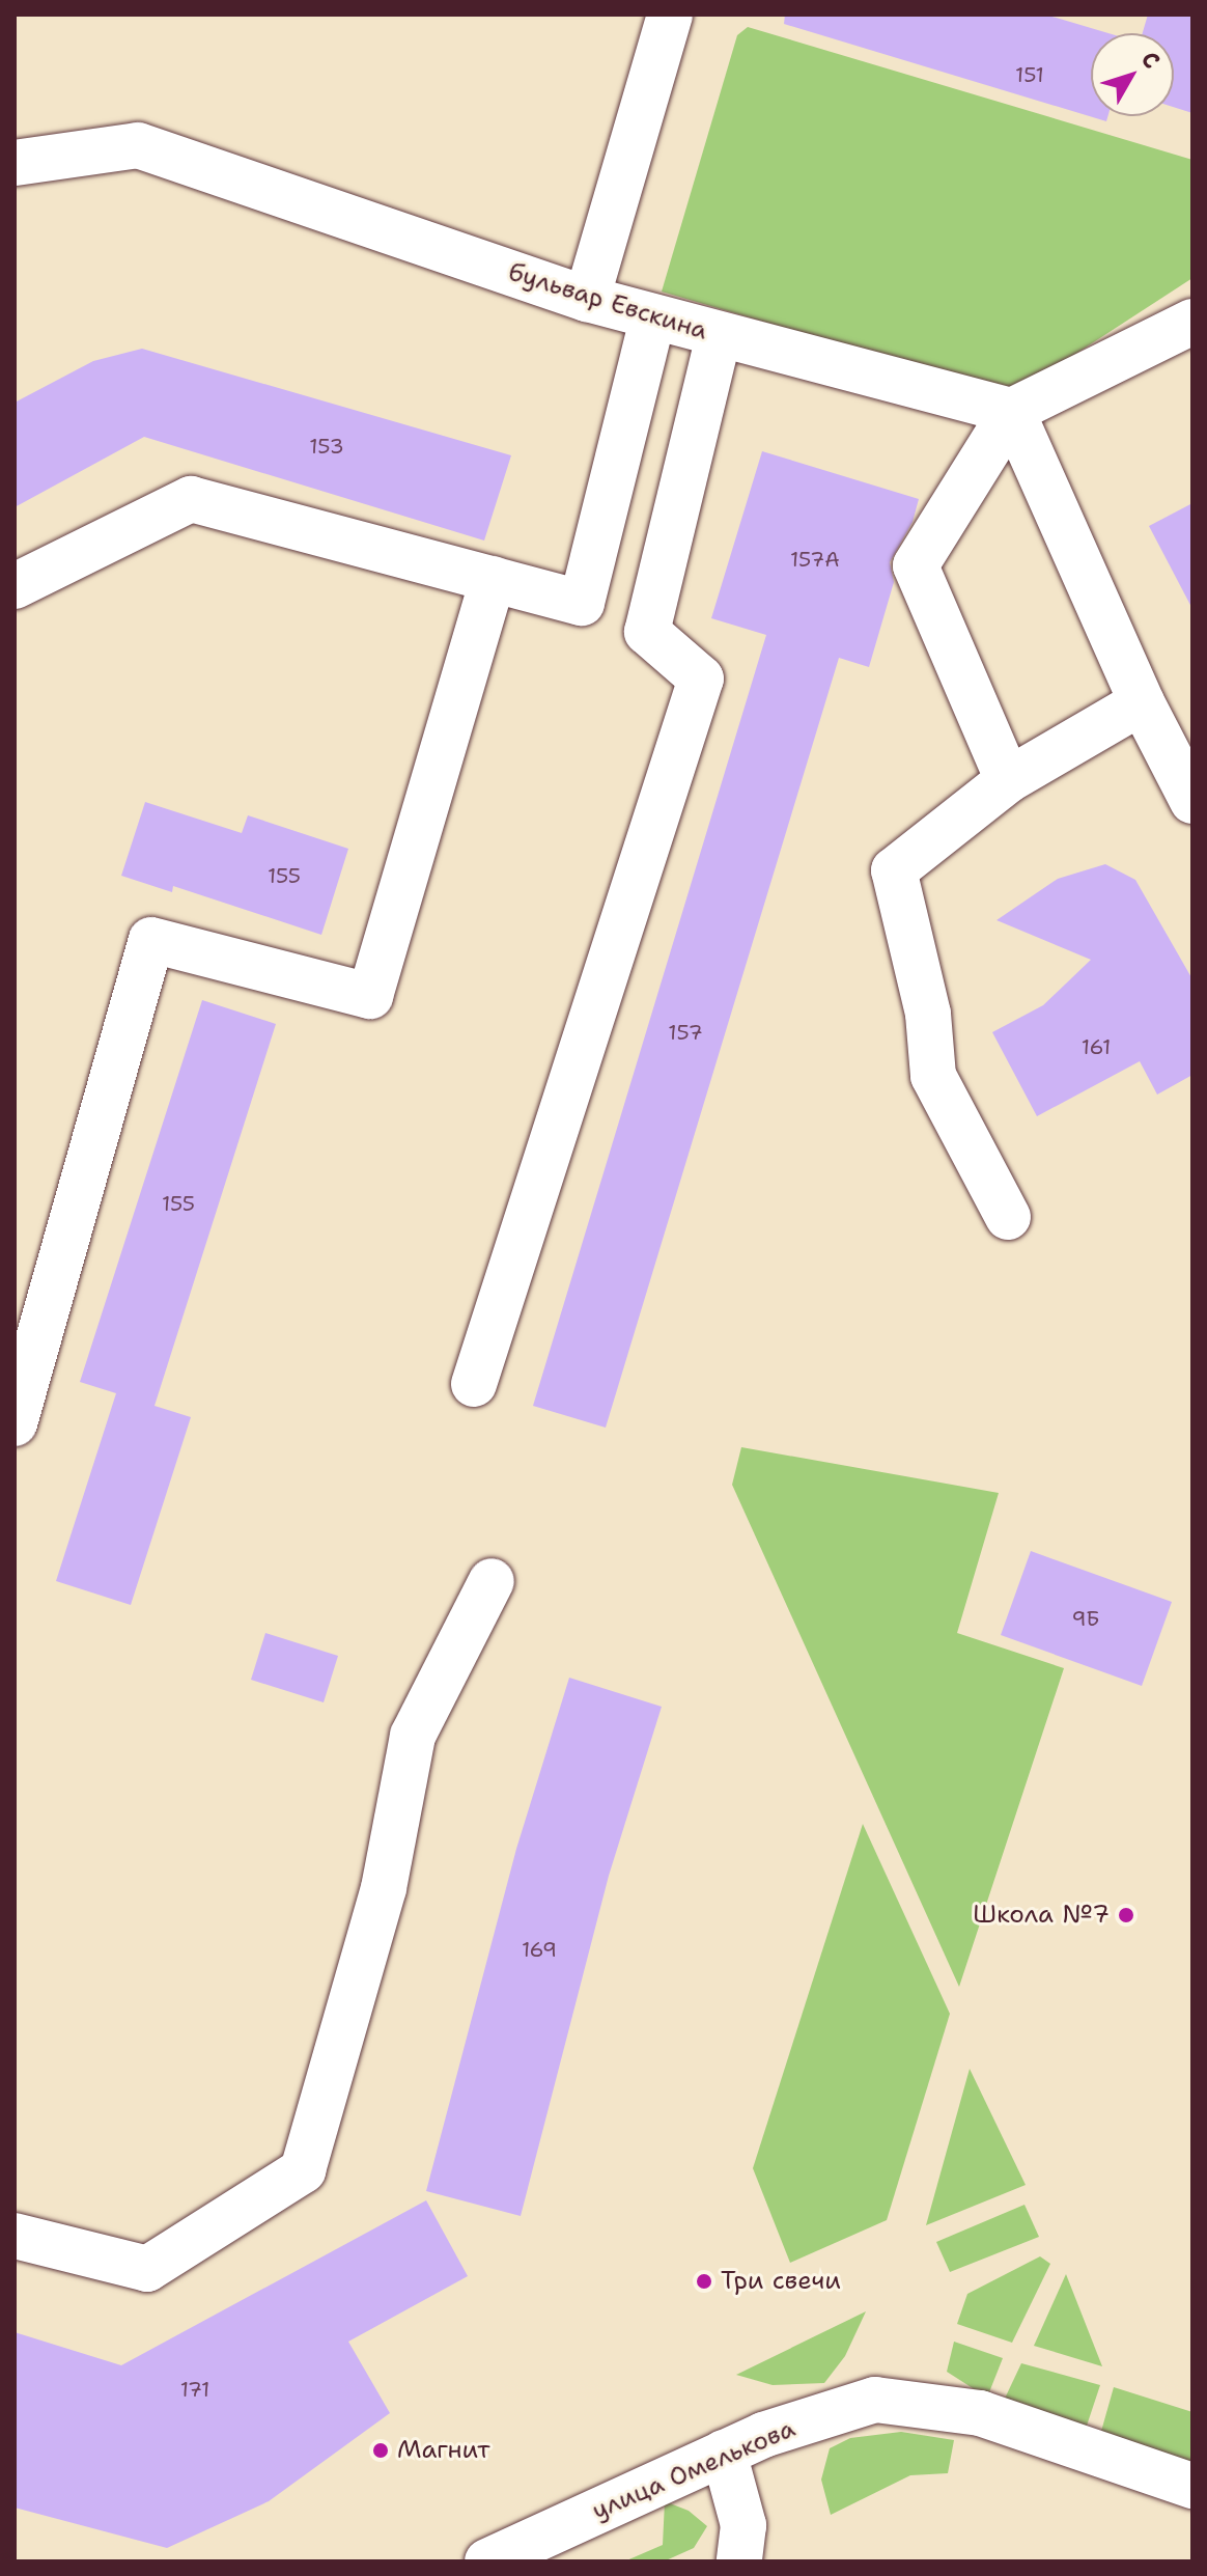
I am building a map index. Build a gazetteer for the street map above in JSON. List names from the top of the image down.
{
  "streets": {
    "street": ["бульвар Евскина", "улица Омелькова"]
  },
  "places": ["Школа №7", "Три свечи", "Магнит"],
  "house_numbers": [
    "151",
    "153",
    "157А",
    "155",
    "157",
    "161",
    "155",
    "9Б",
    "169",
    "171"
  ],
  "north": "top right"
}
